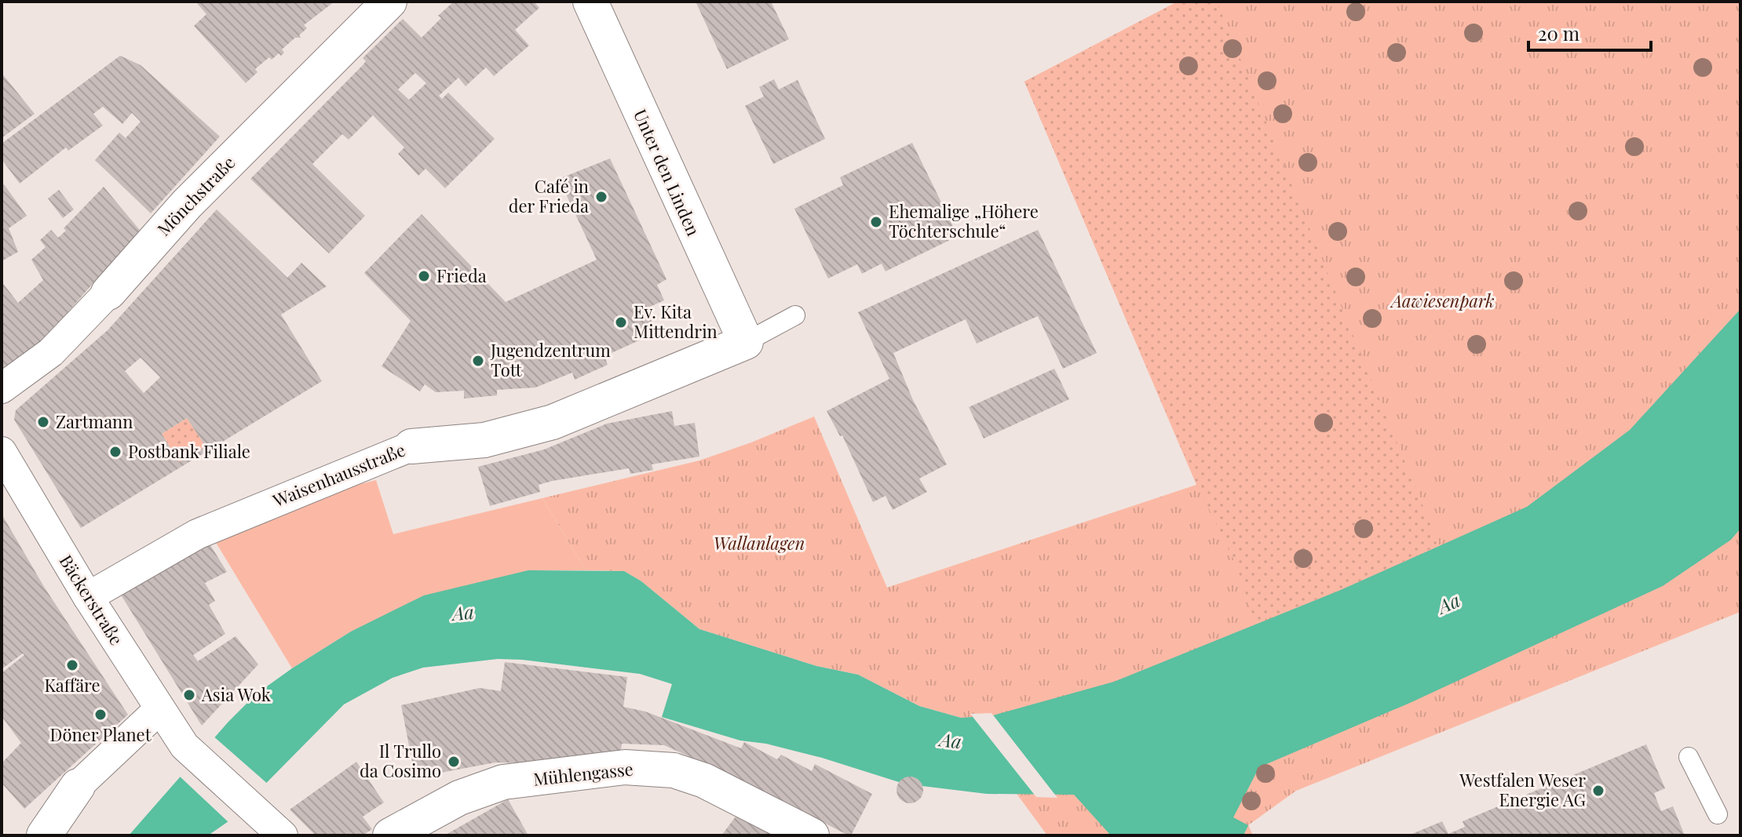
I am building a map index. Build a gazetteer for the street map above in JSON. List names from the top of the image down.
{
  "streets": {
    "street": [
      "Unter den Linden",
      "Mönchstraße",
      "Waisenhausstraße",
      "Bäckerstraße",
      "Mühlengasse"
    ]
  },
  "crossings": [
    ["Unter den Linden", "Waisenhausstraße"],
    ["Waisenhausstraße", "Bäckerstraße"]
  ],
  "water": ["Aa"],
  "parks": ["Aawiesenpark", "Wallanlagen"],
  "places": [
    "Café in der Frieda",
    "Ehemalige „Höhere Töchterschule“",
    "Frieda",
    "Ev. Kita Mittendrin",
    "Jugendzentrum Tott",
    "Zartmann",
    "Postbank Filiale",
    "Kaffäre",
    "Asia Wok",
    "Döner Planet",
    "Il Trullo da Cosimo",
    "Westfalen Weser Energie AG"
  ],
  "scale_bar": "20 m"
}
